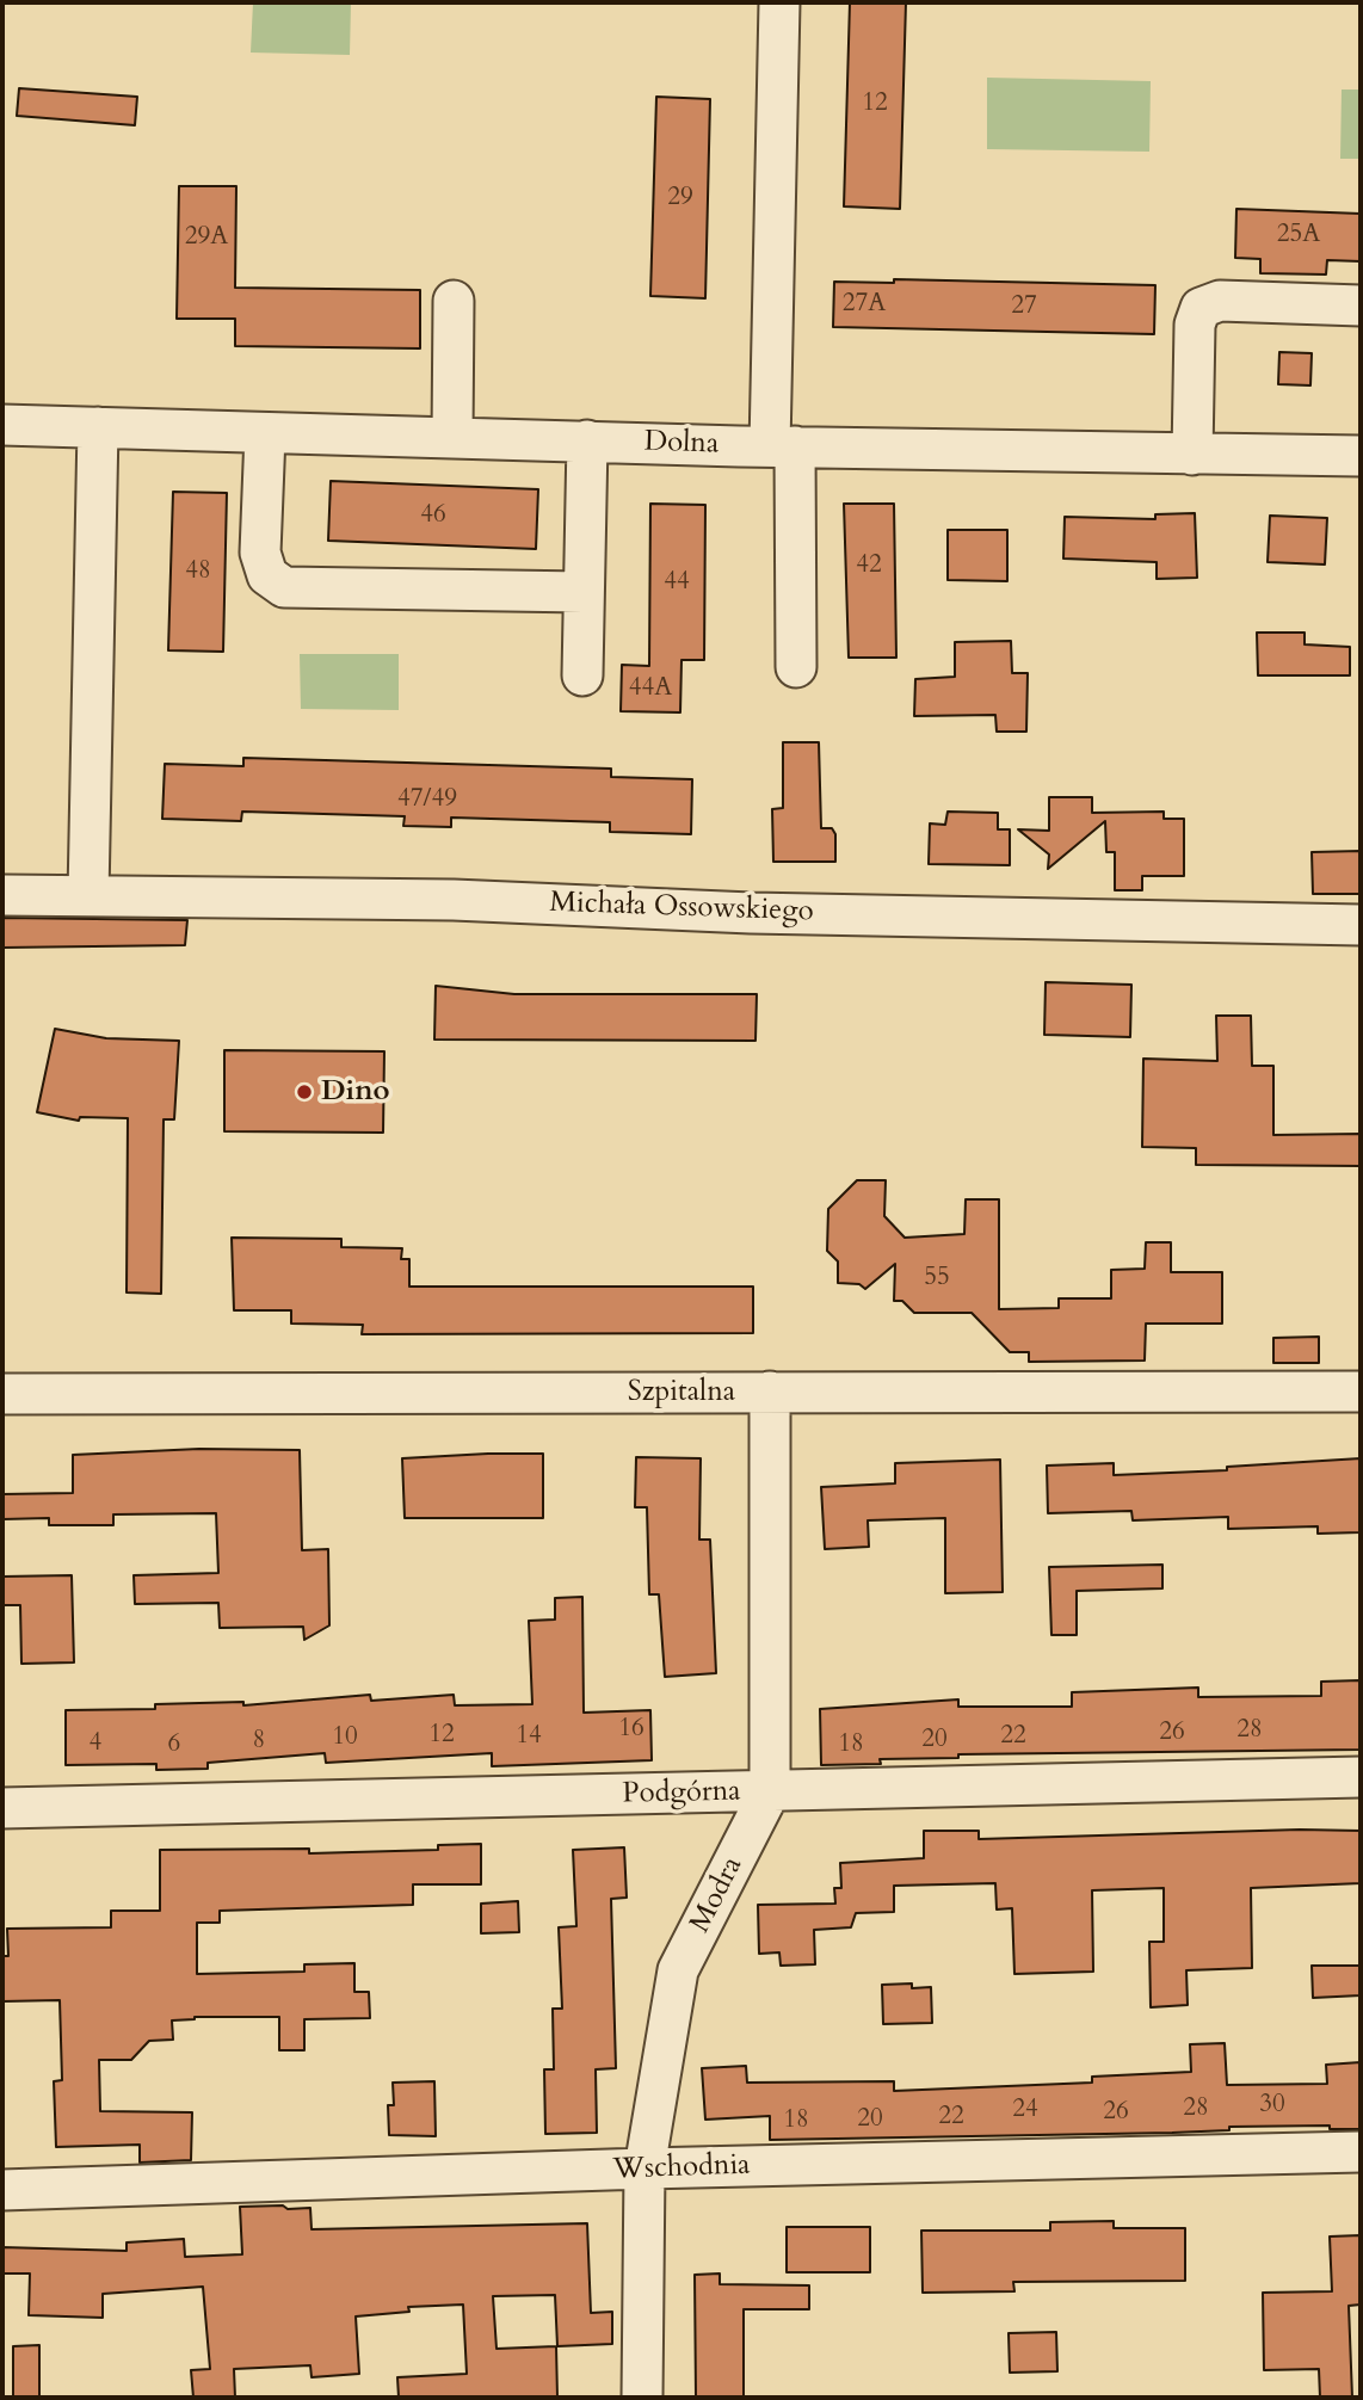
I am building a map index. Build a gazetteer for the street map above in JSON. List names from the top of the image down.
{
  "streets": {
    "street": [
      "Dolna",
      "Michała Ossowskiego",
      "Szpitalna",
      "Podgórna",
      "Modra",
      "Wschodnia"
    ]
  },
  "crossings": [
    ["Szpitalna", "Modra"],
    ["Podgórna", "Modra"],
    ["Modra", "Wschodnia"]
  ],
  "places": ["Dino"],
  "house_numbers": [
    "12",
    "29",
    "25A",
    "29A",
    "27A",
    "27",
    "46",
    "42",
    "48",
    "44",
    "44A",
    "47/49",
    "55",
    "16",
    "28",
    "26",
    "12",
    "14",
    "22",
    "10",
    "20",
    "8",
    "4",
    "6",
    "18",
    "30",
    "28",
    "24",
    "26",
    "22",
    "20",
    "18"
  ]
}
